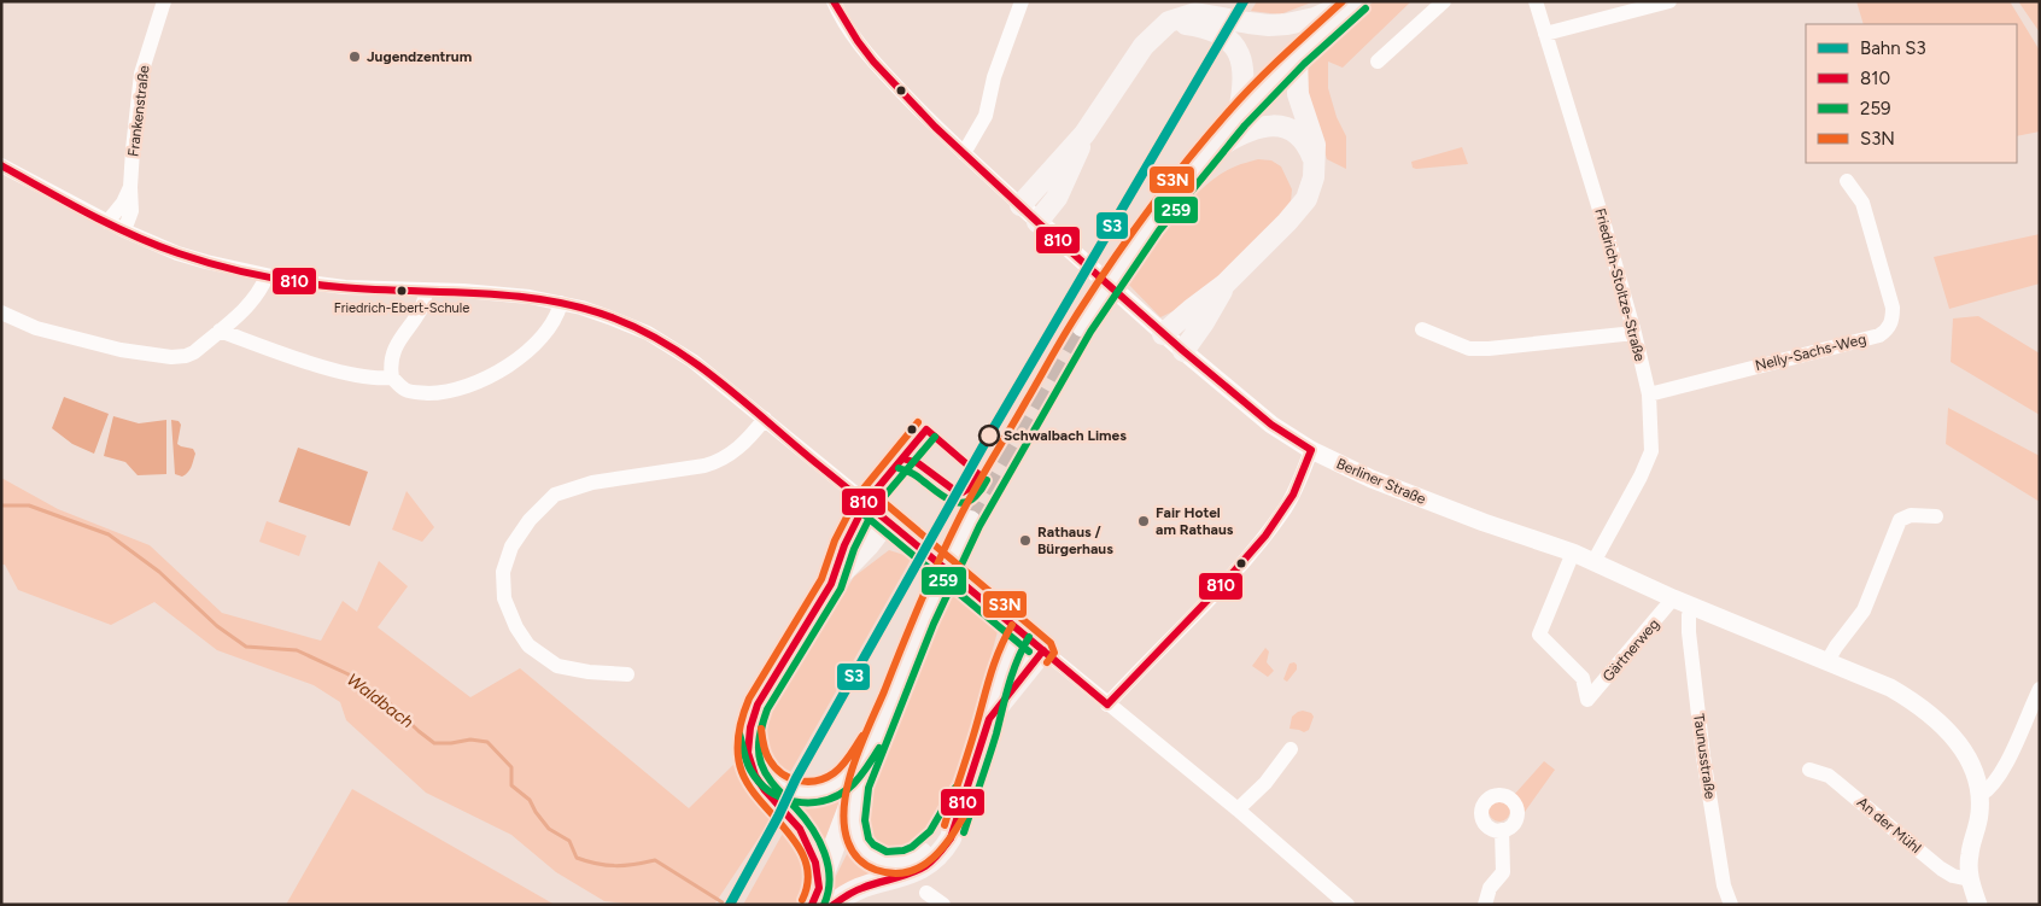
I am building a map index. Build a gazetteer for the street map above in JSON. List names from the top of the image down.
{
  "streets": {
    "street": [
      "Frankenstraße",
      "Friedrich-Stoltze-Straße",
      "Nelly-Sachs-Weg",
      "Berliner Straße",
      "Gärtnerweg",
      "Taunusstraße",
      "An der Mühl"
    ]
  },
  "crossings": [
    ["Friedrich-Stoltze-Straße", "Nelly-Sachs-Weg"],
    ["Friedrich-Stoltze-Straße", "Berliner Straße"],
    ["Berliner Straße", "Gärtnerweg"],
    ["Berliner Straße", "Taunusstraße"]
  ],
  "water": ["Waldbach"],
  "places": [
    "Jugendzentrum",
    "Friedrich-Ebert-Schule",
    "Schwalbach Limes",
    "Fair Hotel am Rathaus",
    "Rathaus / Bürgerhaus"
  ],
  "lines": [
    "rail line S3",
    "transit line 810",
    "transit line S3N",
    "transit line 259"
  ],
  "legend": [
    "Bahn S3",
    "810",
    "259",
    "S3N"
  ]
}
